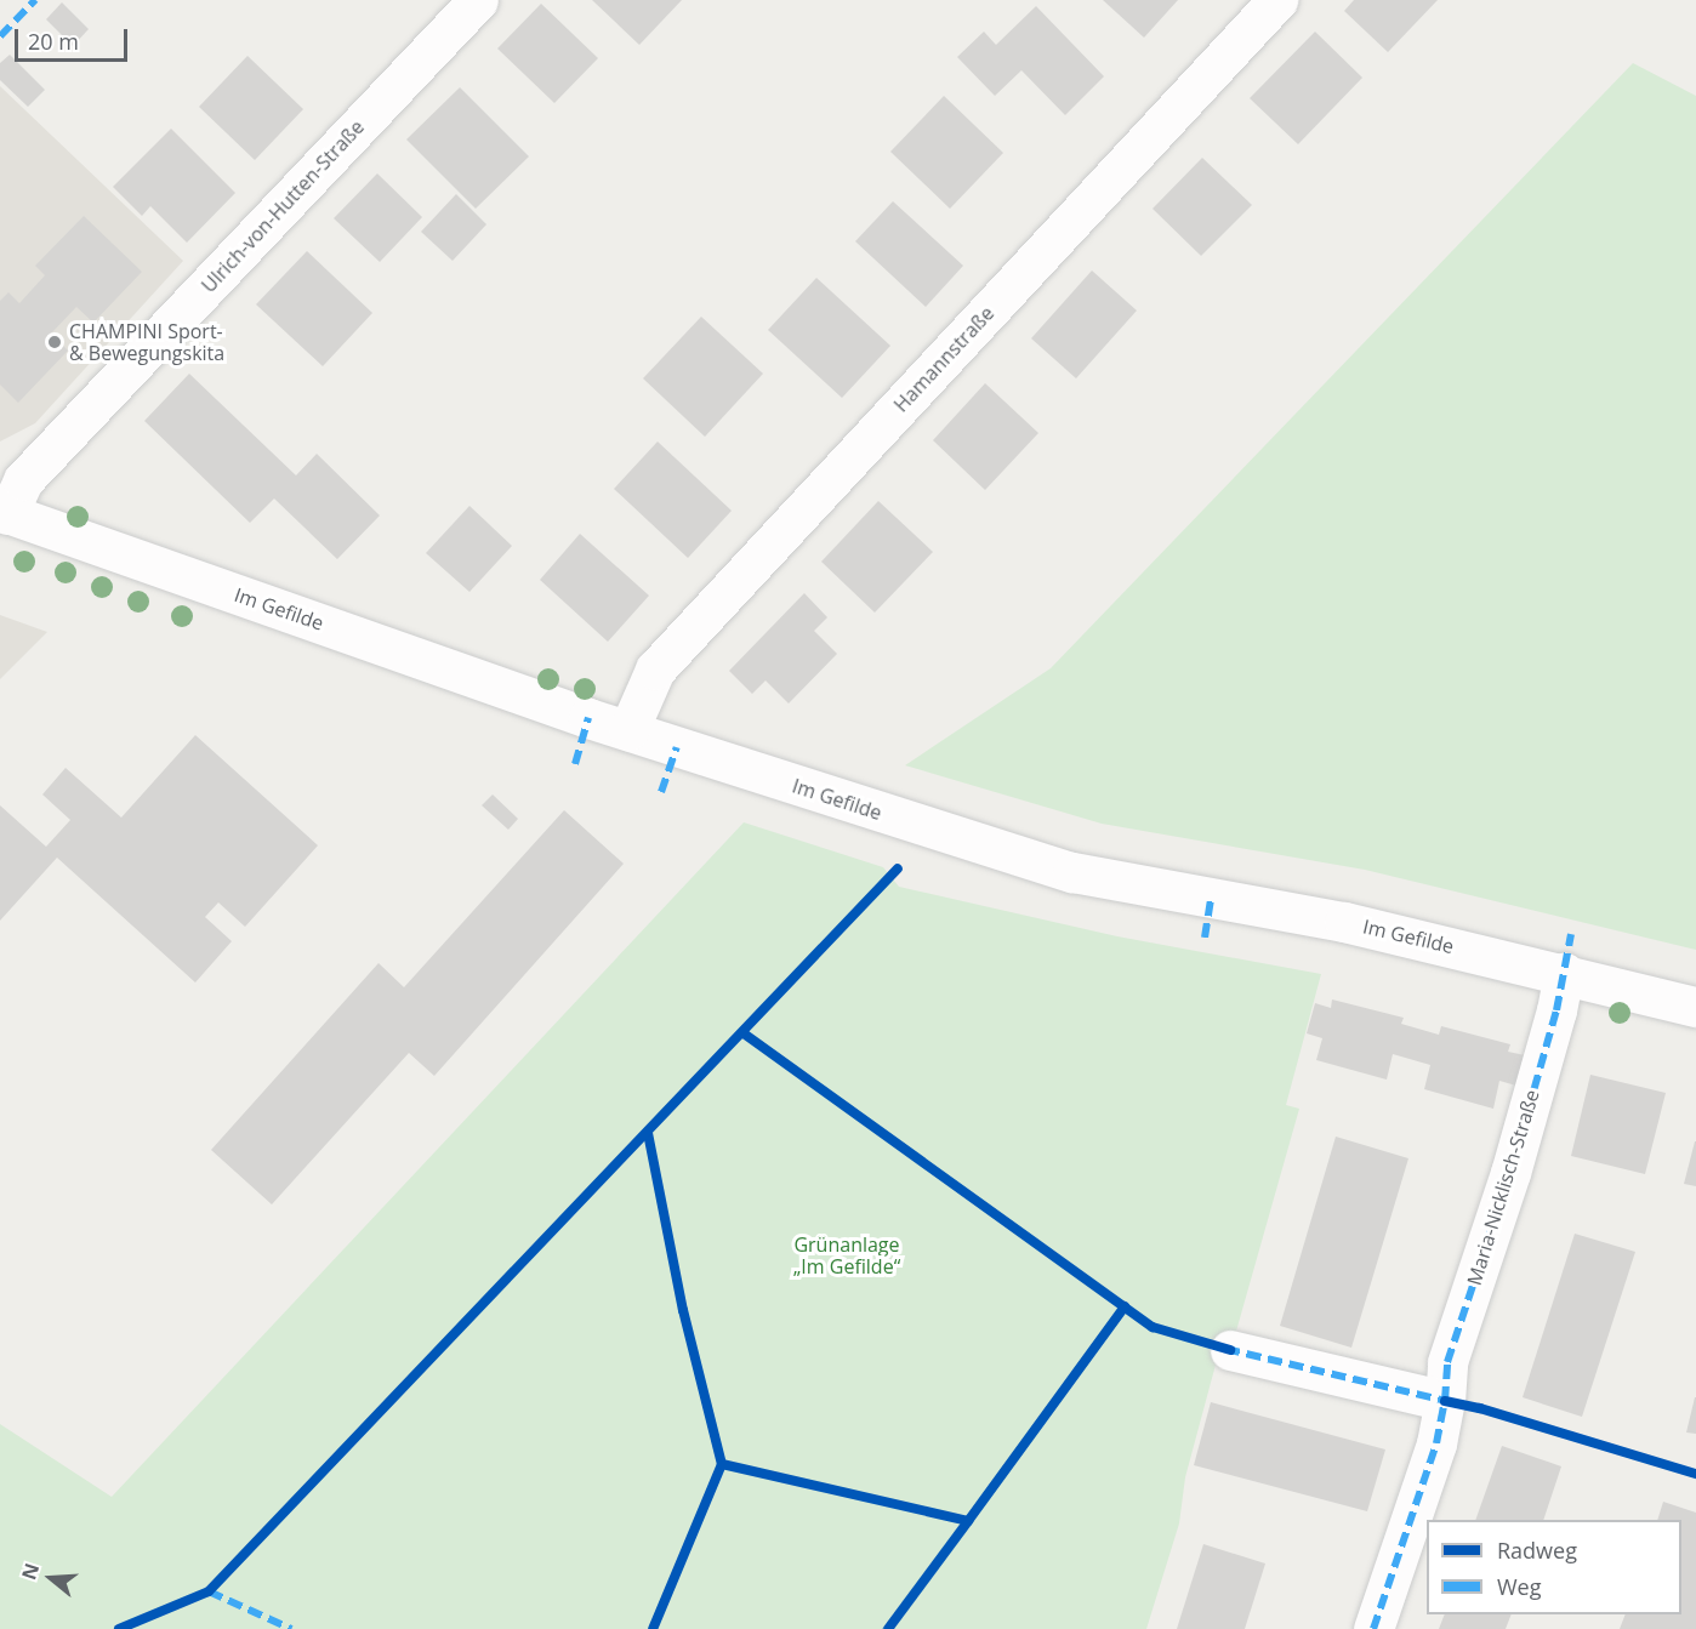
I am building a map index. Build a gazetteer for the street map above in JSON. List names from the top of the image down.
{
  "streets": {
    "street": [
      "Ulrich-von-Hutten-Straße",
      "Hamannstraße",
      "Im Gefilde",
      "Maria-Nicklisch-Straße"
    ]
  },
  "crossings": [
    ["Ulrich-von-Hutten-Straße", "Im Gefilde"],
    ["Hamannstraße", "Im Gefilde"],
    ["Im Gefilde", "Maria-Nicklisch-Straße"]
  ],
  "parks": ["Grünanlage „Im Gefilde“"],
  "places": ["CHAMPINI Sport- & Bewegungskita"],
  "legend": ["Radweg", "Weg"],
  "scale_bar": "20 m",
  "north": "left"
}
